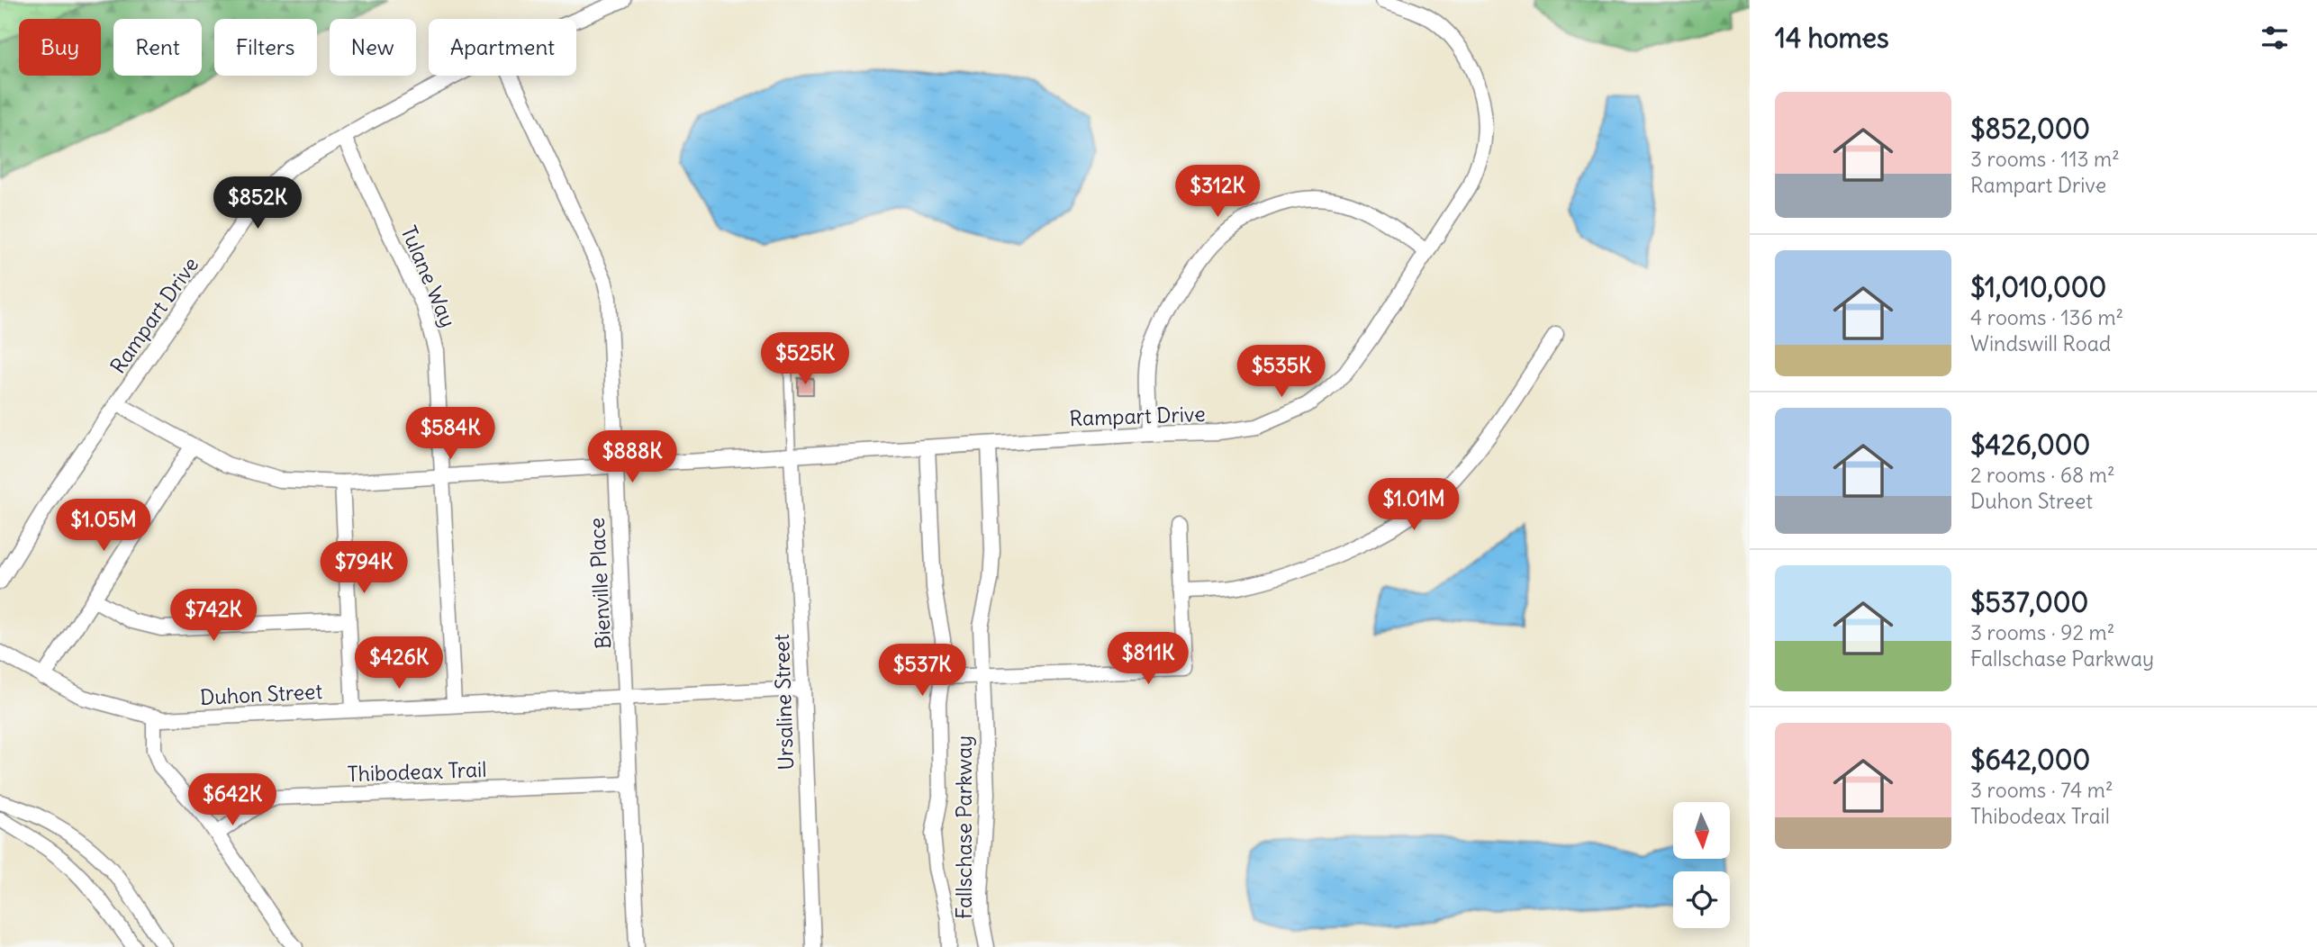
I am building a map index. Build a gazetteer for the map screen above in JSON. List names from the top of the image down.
{
  "streets": {
    "street": [
      "Tulane Way",
      "Rampart Drive",
      "Bienville Place",
      "Duhon Street",
      "Ursaline Street",
      "Thibodeax Trail",
      "Fallschase Parkway"
    ]
  },
  "crossings": [
    ["Tulane Way", "Rampart Drive"],
    ["Tulane Way", "Duhon Street"],
    ["Rampart Drive", "Bienville Place"],
    ["Rampart Drive", "Ursaline Street"],
    ["Rampart Drive", "Fallschase Parkway"],
    ["Bienville Place", "Duhon Street"],
    ["Bienville Place", "Thibodeax Trail"],
    ["Duhon Street", "Ursaline Street"]
  ],
  "north": "bottom",
  "page": {
    "heading": "14 homes",
    "chip": [
      "Buy",
      "Rent",
      "Filters",
      "New",
      "Apartment"
    ],
    "list": [
      {
        "name": "$852,000",
        "note": "3 rooms · 113 m² · Rampart Drive"
      },
      {
        "name": "$1,010,000",
        "note": "4 rooms · 136 m² · Windswill Road"
      },
      {
        "name": "$426,000",
        "note": "2 rooms · 68 m² · Duhon Street"
      },
      {
        "name": "$537,000",
        "note": "3 rooms · 92 m² · Fallschase Parkway"
      },
      {
        "name": "$642,000",
        "note": "3 rooms · 74 m² · Thibodeax Trail"
      }
    ],
    "price": [
      "$312K",
      "$852K",
      "$525K",
      "$535K",
      "$584K",
      "$888K",
      "$1.01M",
      "$1.05M",
      "$794K",
      "$742K",
      "$811K",
      "$426K",
      "$537K",
      "$642K"
    ]
  }
}
